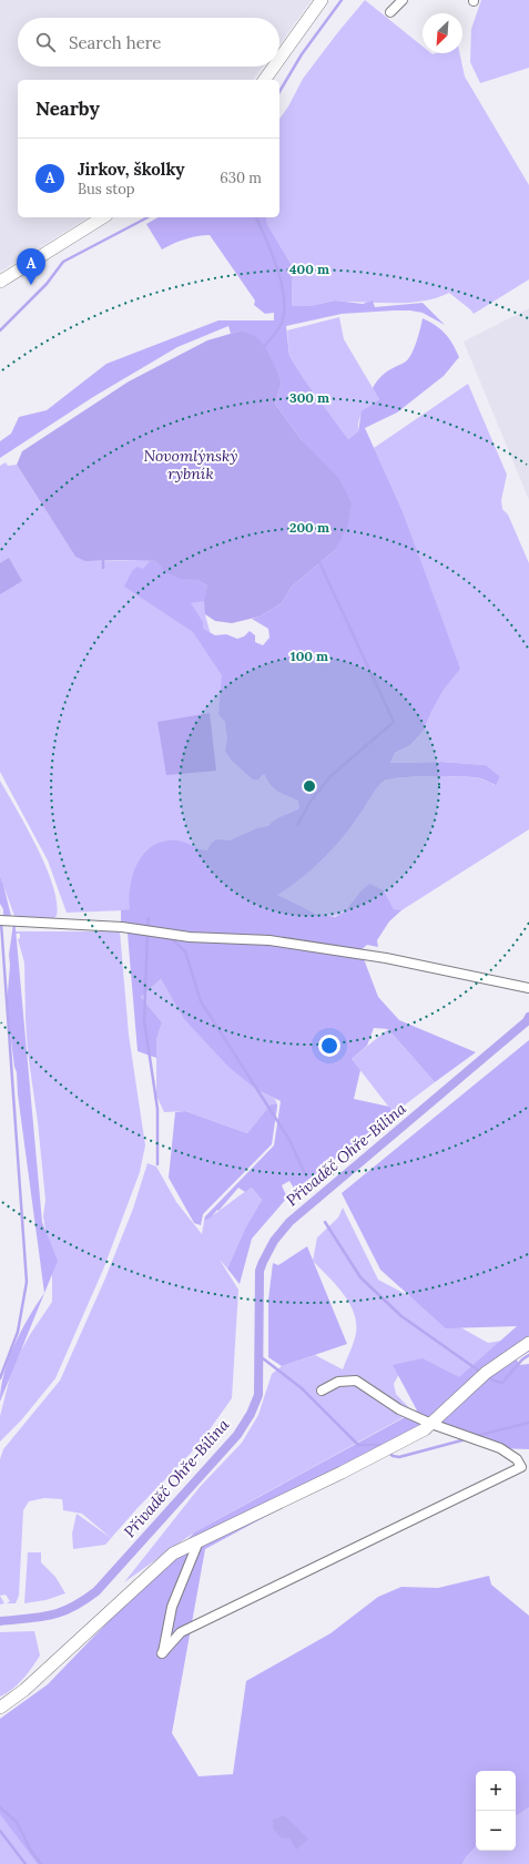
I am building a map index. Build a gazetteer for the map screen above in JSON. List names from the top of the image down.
{
  "water": ["Novomlýnský rybník", "Přivaděč Ohře-Bílina"],
  "north": "bottom left",
  "page": {
    "search": "Search here",
    "heading": "Nearby",
    "list": [
      {
        "mark": "A",
        "name": "Jirkov, školky",
        "note": "Bus stop",
        "value": "630 m"
      }
    ],
    "pins": "A",
    "map_buttons": ["+", "−"]
  },
  "rings": [
    "400 m",
    "300 m",
    "200 m",
    "100 m"
  ]
}
